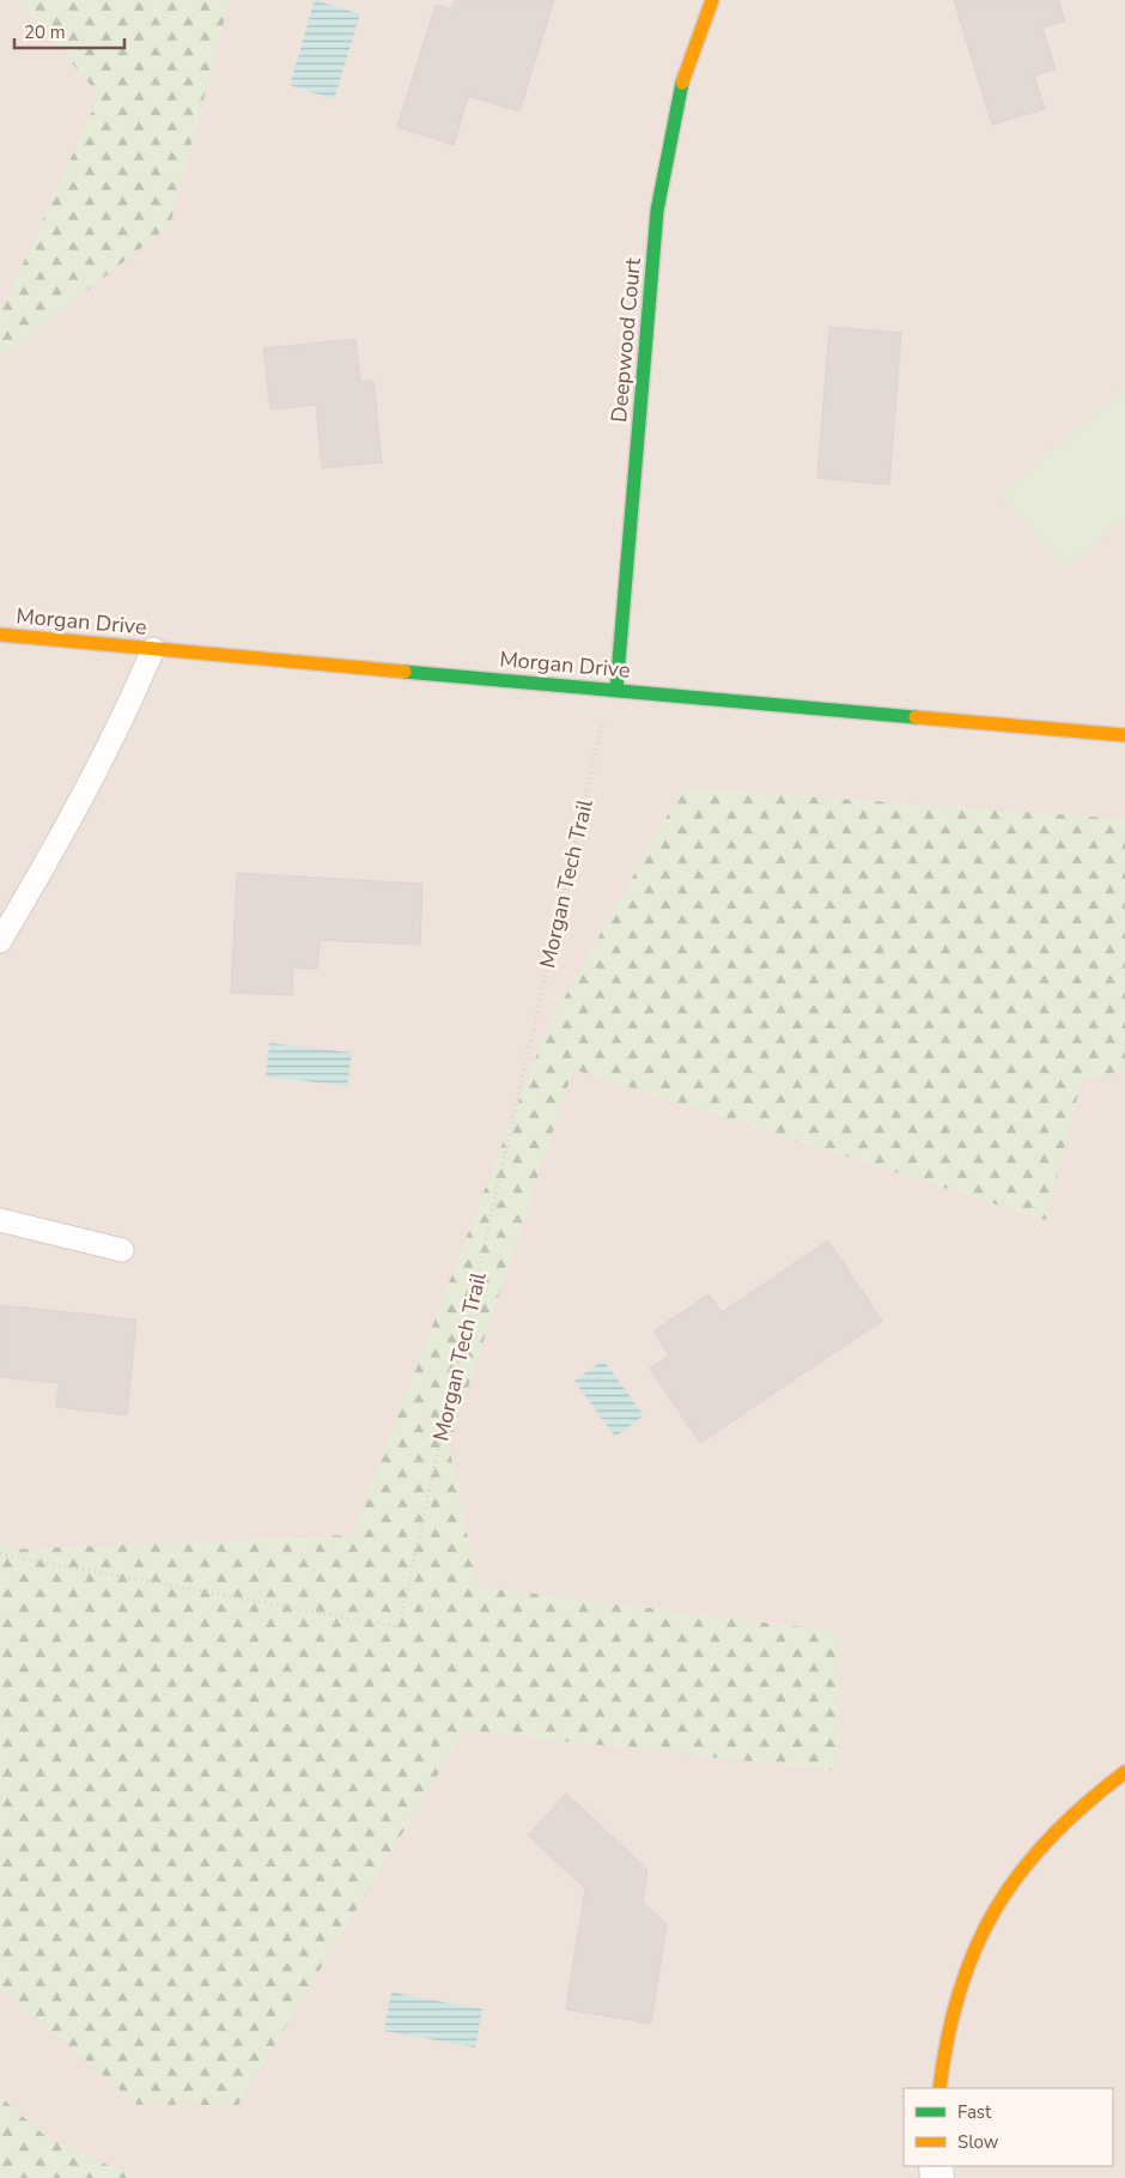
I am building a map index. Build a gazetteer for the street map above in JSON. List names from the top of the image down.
{
  "streets": {
    "street": ["Deepwood Court", "Morgan Drive"],
    "path": ["Morgan Tech Trail"]
  },
  "crossings": [
    ["Deepwood Court", "Morgan Drive"],
    ["Deepwood Court", "Morgan Tech Trail"],
    ["Morgan Drive", "Morgan Tech Trail"]
  ],
  "legend": ["Fast", "Slow"],
  "scale_bar": "20 m"
}
